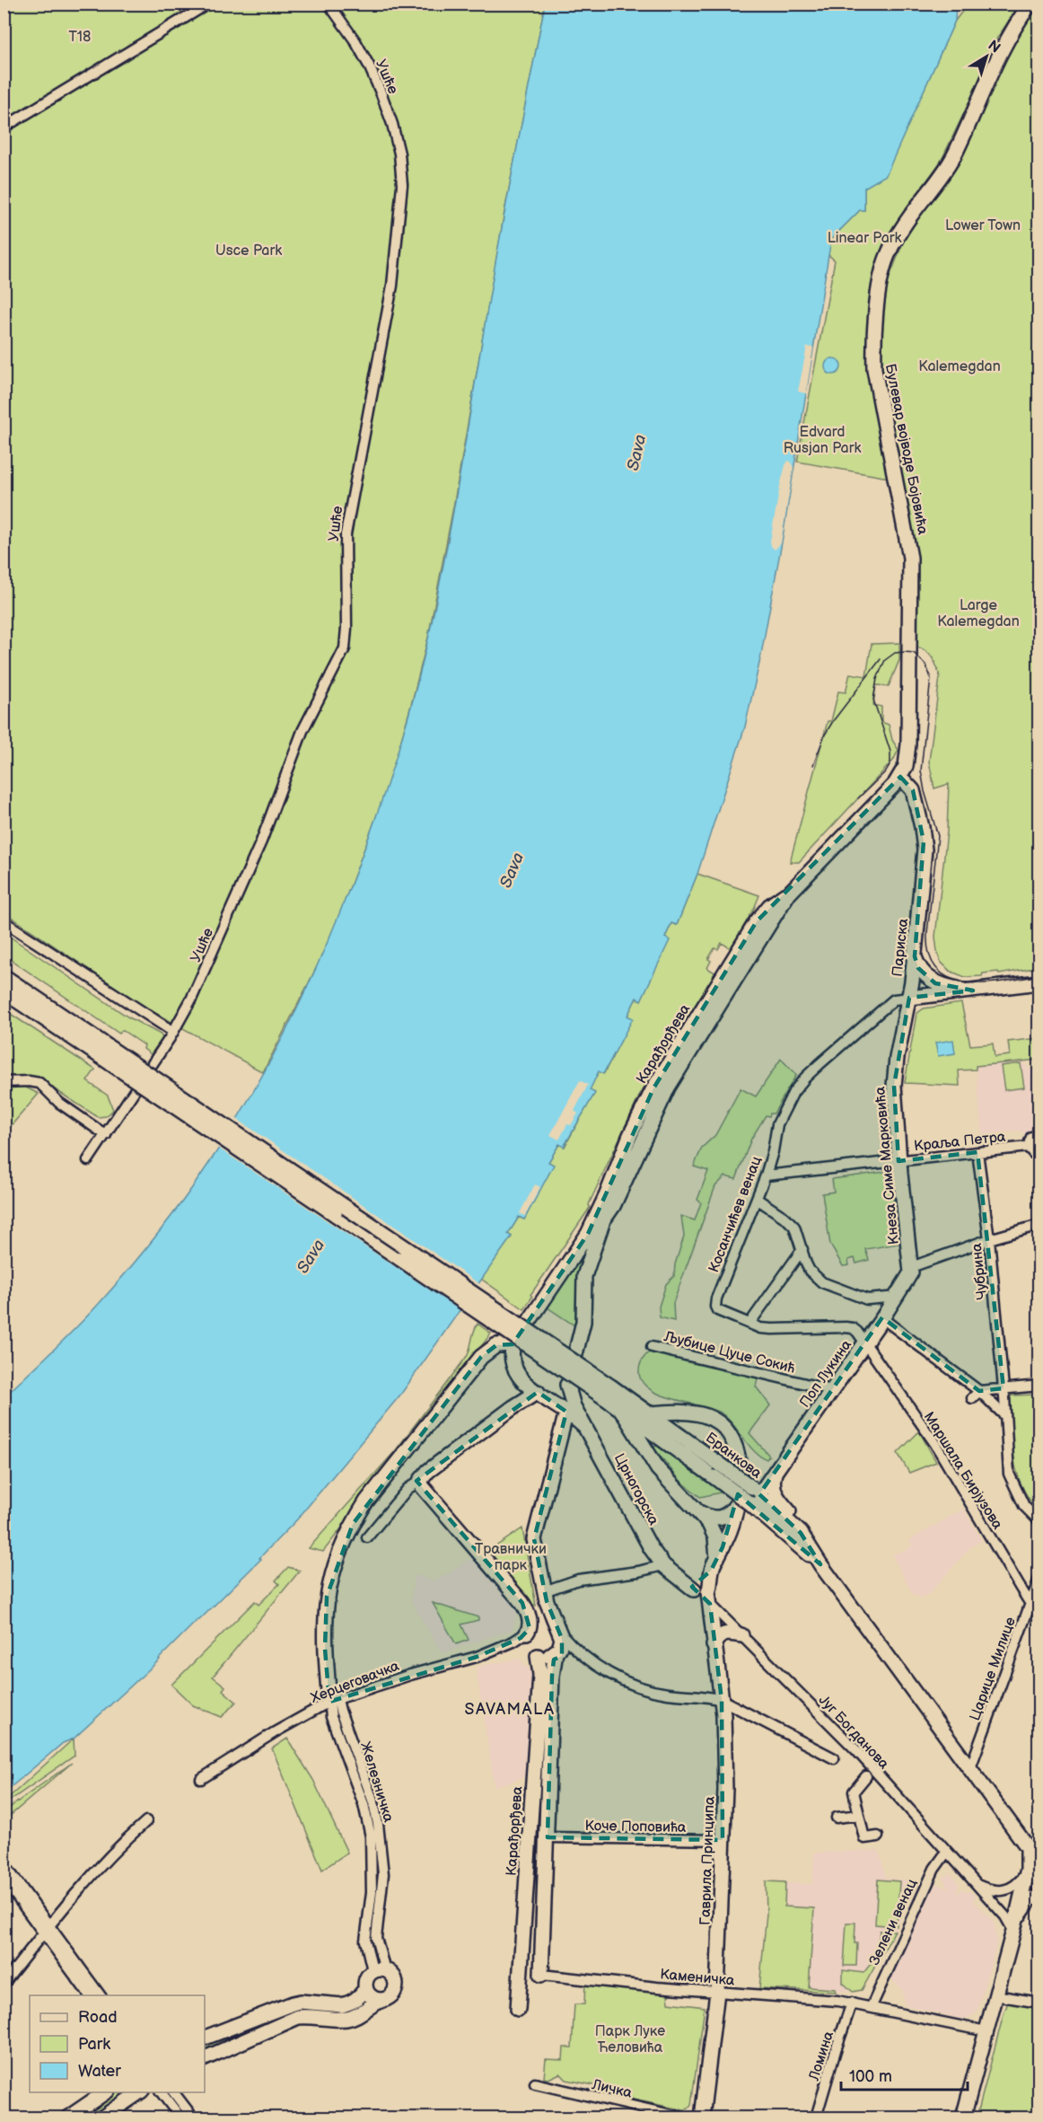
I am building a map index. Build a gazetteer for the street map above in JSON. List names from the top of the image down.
{
  "streets": {
    "main road": [
      "Булевар војводе Бојовића",
      "Париска",
      "Карађорђева",
      "Кнеза Симе Марковића",
      "Поп Лукина",
      "Бранкова",
      "Црногорска",
      "Гаврила Принципа"
    ],
    "street": [
      "Ушће",
      "Краља Петра",
      "Косанчићев венац",
      "Чубрина",
      "Љубице Цуце Сокић",
      "Маршала Бирјузова",
      "Царице Милице",
      "Херцеговачка",
      "Југ Богданова",
      "Железничка",
      "Коче Поповића",
      "Зелени венац",
      "Каменичка",
      "Ломина",
      "Личка"
    ]
  },
  "crossings": [
    ["Булевар војводе Бојовића", "Париска"],
    ["Булевар војводе Бојовића", "Карађорђева"],
    ["Париска", "Карађорђева"],
    ["Париска", "Кнеза Симе Марковића"],
    ["Париска", "Косанчићев венац"],
    ["Карађорђева", "Црногорска"],
    ["Краља Петра", "Кнеза Симе Марковића"],
    ["Краља Петра", "Косанчићев венац"],
    ["Краља Петра", "Чубрина"],
    ["Кнеза Симе Марковића", "Косанчићев венац"],
    ["Кнеза Симе Марковића", "Поп Лукина"],
    ["Косанчићев венац", "Поп Лукина"],
    ["Косанчићев венац", "Маршала Бирјузова"],
    ["Љубице Цуце Сокић", "Поп Лукина"],
    ["Поп Лукина", "Бранкова"],
    ["Поп Лукина", "Маршала Бирјузова"],
    ["Поп Лукина", "Црногорска"],
    ["Поп Лукина", "Југ Богданова"],
    ["Поп Лукина", "Гаврила Принципа"],
    ["Бранкова", "Царице Милице"],
    ["Бранкова", "Гаврила Принципа"],
    ["Маршала Бирјузова", "Царице Милице"],
    ["Црногорска", "Југ Богданова"],
    ["Црногорска", "Гаврила Принципа"],
    ["Херцеговачка", "Железничка"],
    ["Југ Богданова", "Гаврила Принципа"],
    ["Југ Богданова", "Зелени венац"],
    ["Коче Поповића", "Гаврила Принципа"],
    ["Гаврила Принципа", "Каменичка"],
    ["Каменичка", "Ломина"]
  ],
  "districts": ["SAVAMALA"],
  "water": ["Sava"],
  "parks": [
    "Т18",
    "Lower Town",
    "Linear Park",
    "Usce Park",
    "Kalemegdan",
    "Edvard Rusjan Park",
    "Large Kalemegdan",
    "Травнички парк",
    "Парк Луке Ћеловића"
  ],
  "legend": ["Road", "Park", "Water"],
  "scale_bar": "100 m",
  "north": "top right"
}
